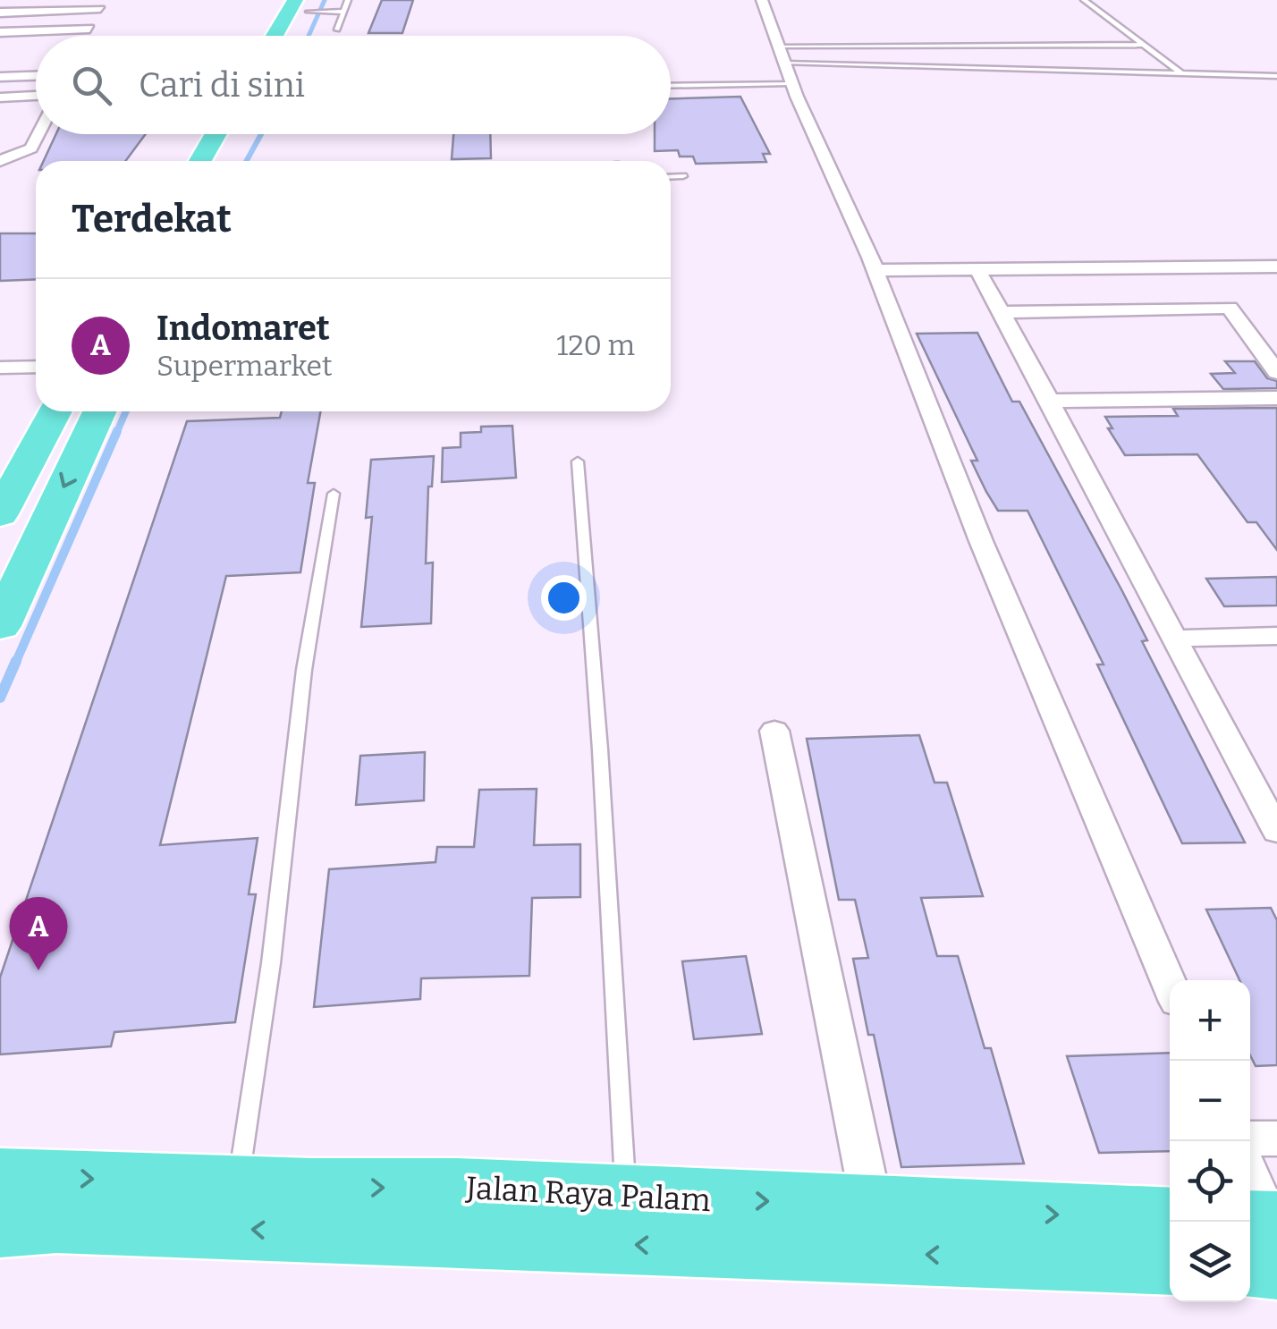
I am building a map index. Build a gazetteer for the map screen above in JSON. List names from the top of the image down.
{
  "streets": {
    "main road": ["Jalan Raya Palam"]
  },
  "page": {
    "search": "Cari di sini",
    "heading": "Terdekat",
    "list": [
      {
        "mark": "A",
        "name": "Indomaret",
        "note": "Supermarket",
        "value": "120 m"
      }
    ],
    "pins": "A",
    "map_buttons": ["+", "−"]
  }
}
